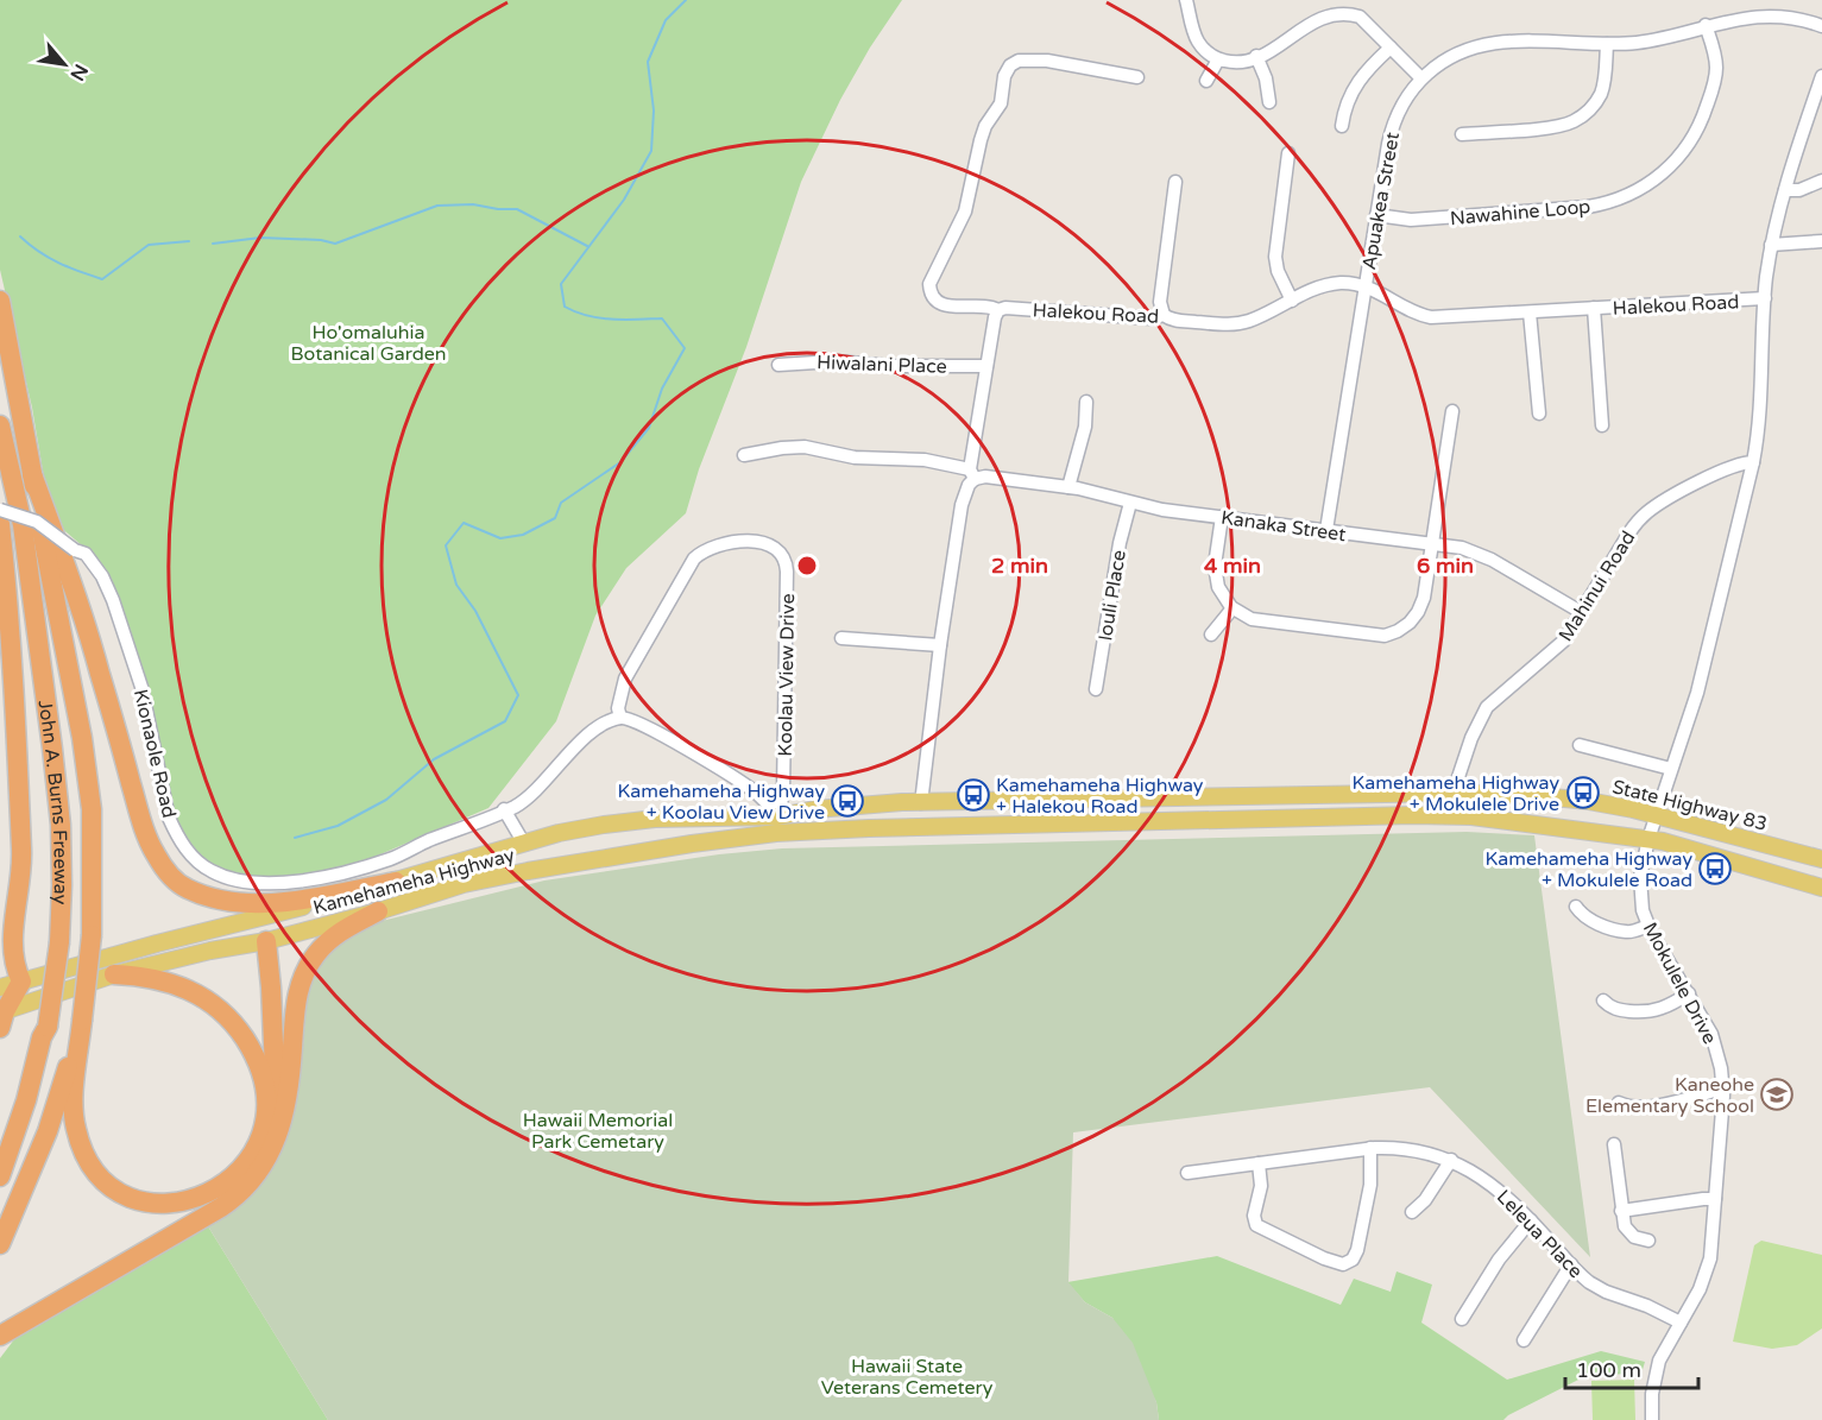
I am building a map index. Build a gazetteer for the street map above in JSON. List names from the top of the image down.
{
  "streets": {
    "highway": ["John A. Burns Freeway"],
    "main road": ["State Highway 83", "Kamehameha Highway"],
    "street": [
      "Apuakea Street",
      "Nawahine Loop",
      "Halekou Road",
      "Hiwalani Place",
      "Kanaka Street",
      "Mahinui Road",
      "Iouli Place",
      "Koolau View Drive",
      "Kionaole Road",
      "Mokulele Drive",
      "Leleua Place"
    ]
  },
  "crossings": [
    ["Apuakea Street", "Nawahine Loop"],
    ["Apuakea Street", "Halekou Road"],
    ["Apuakea Street", "Kanaka Street"],
    ["Kanaka Street", "Mahinui Road"],
    ["Kanaka Street", "Iouli Place"],
    ["Mahinui Road", "State Highway 83"],
    ["Mahinui Road", "Mokulele Drive"],
    ["Koolau View Drive", "Kionaole Road"],
    ["Koolau View Drive", "State Highway 83"],
    ["Koolau View Drive", "Kamehameha Highway"],
    ["State Highway 83", "Kamehameha Highway"],
    ["State Highway 83", "Mokulele Drive"],
    ["Kamehameha Highway", "Mokulele Drive"],
    ["Mokulele Drive", "Leleua Place"]
  ],
  "parks": ["Ho'omaluhia Botanical Garden", "Hawaii Memorial Park Cemetary", "Hawaii State Veterans Cemetery"],
  "places": {
    "bus stop": [
      "Kamehameha Highway + Mokulele Drive",
      "Kamehameha Highway + Halekou Road",
      "Kamehameha Highway + Koolau View Drive",
      "Kamehameha Highway + Mokulele Road"
    ],
    "school or university": ["Kaneohe Elementary School"]
  },
  "scale_bar": "100 m",
  "north": "bottom right",
  "rings": ["2 min", "4 min", "6 min"]
}
